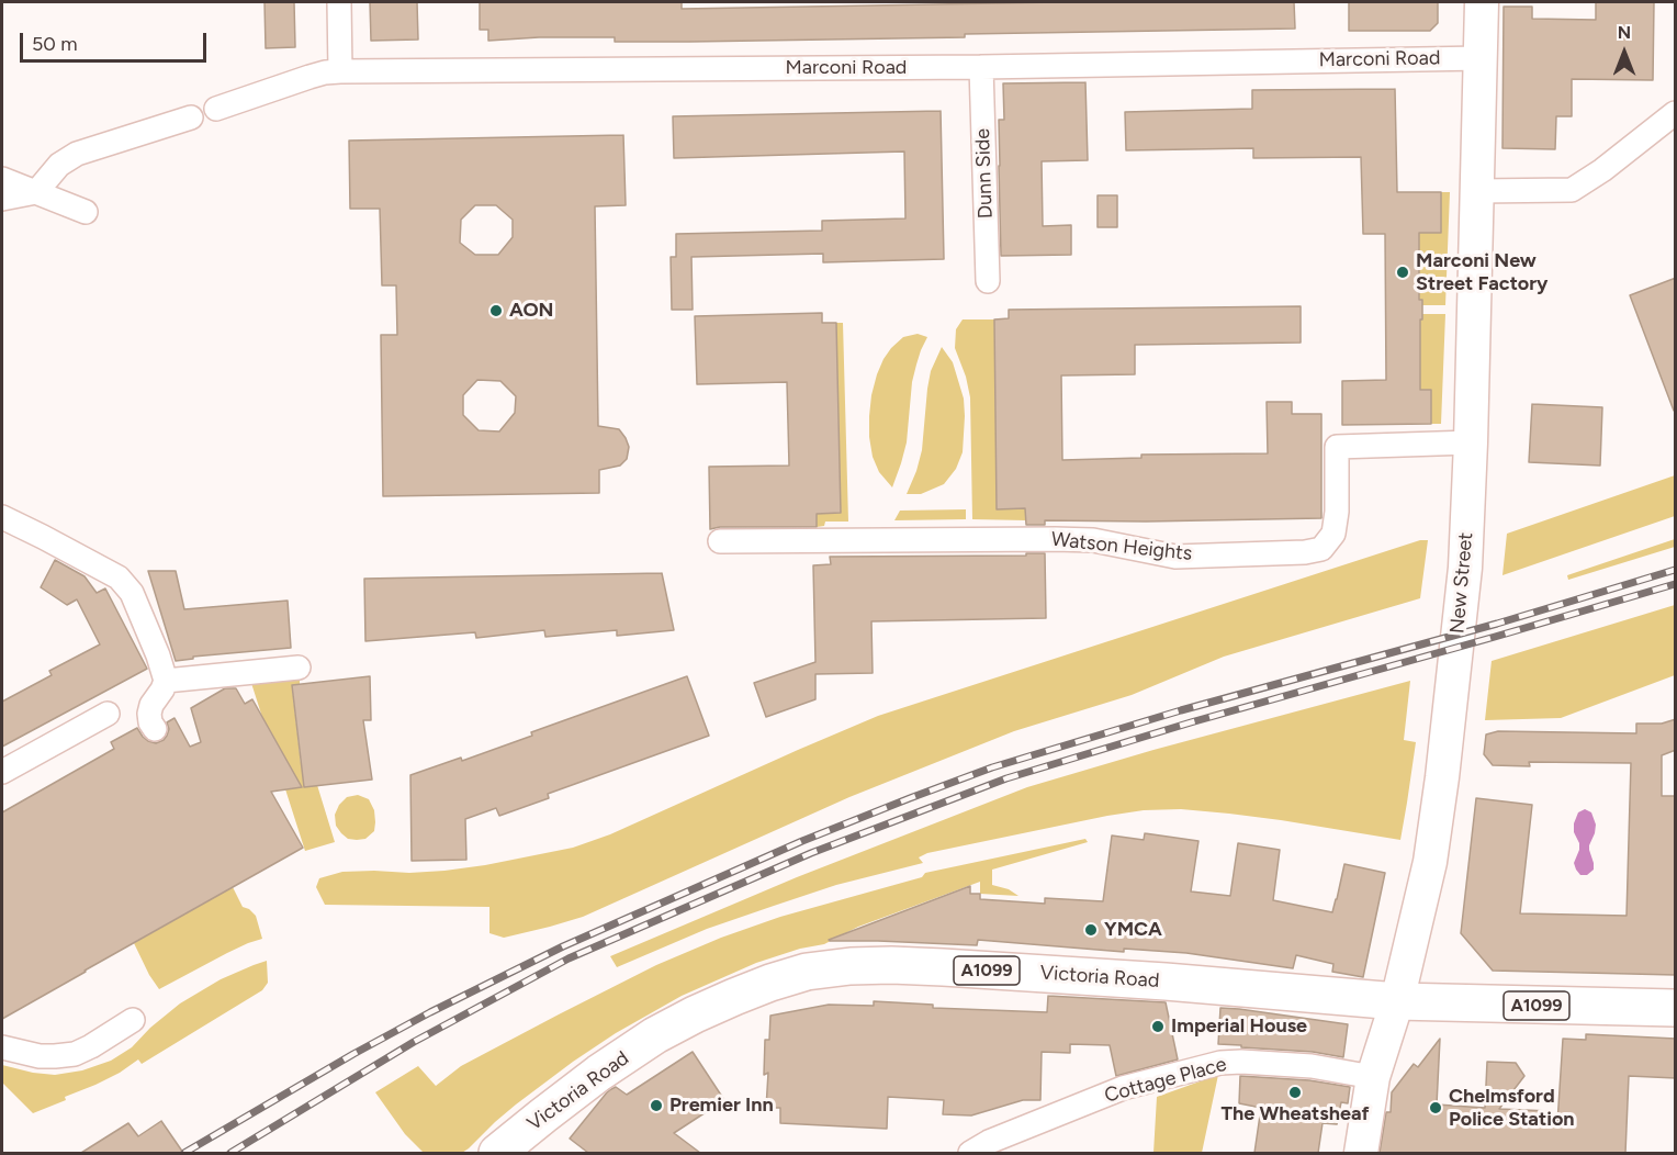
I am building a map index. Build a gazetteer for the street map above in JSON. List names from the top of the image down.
{
  "streets": {
    "main road": ["New Street", "A1099", "Victoria Road"],
    "street": [
      "Marconi Road",
      "Dunn Side",
      "Watson Heights",
      "Cottage Place"
    ]
  },
  "crossings": [
    ["Marconi Road", "Dunn Side"],
    ["Marconi Road", "New Street"],
    ["Watson Heights", "New Street"],
    ["New Street", "Victoria Road"],
    ["New Street", "Cottage Place"]
  ],
  "places": [
    "Marconi New Street Factory",
    "AON",
    "YMCA",
    "Imperial House",
    "The Wheatsheaf",
    "Premier Inn",
    "Chelmsford Police Station"
  ],
  "scale_bar": "50 m",
  "north": "top"
}
